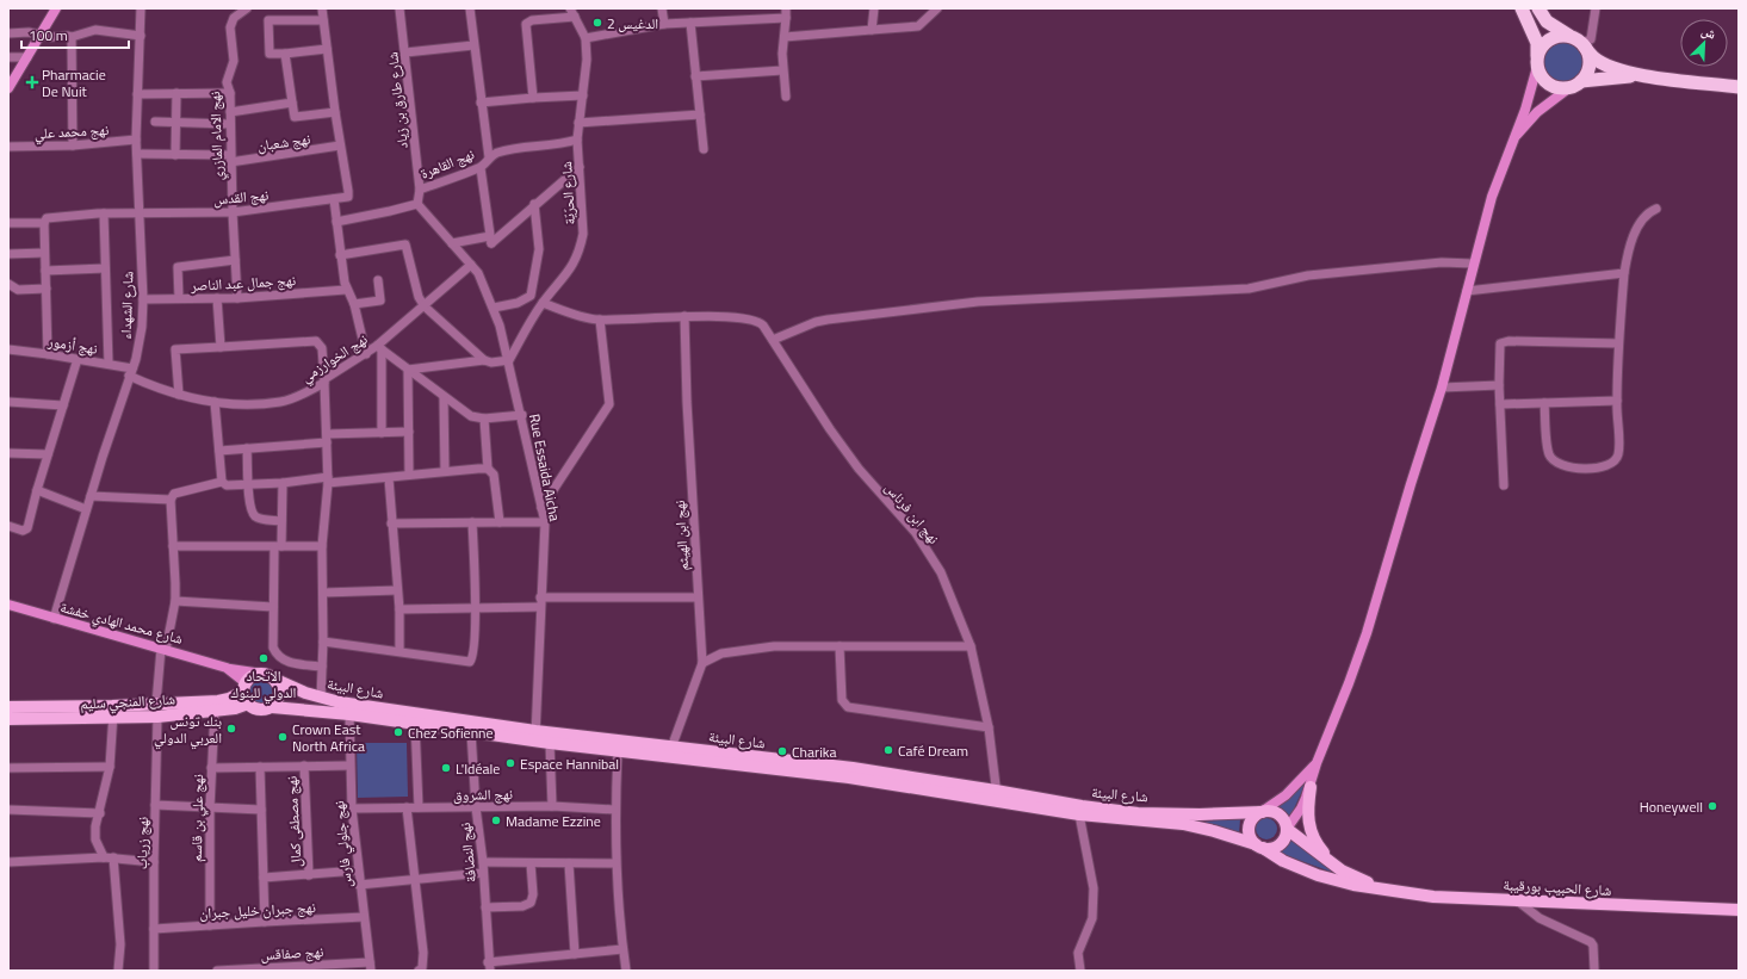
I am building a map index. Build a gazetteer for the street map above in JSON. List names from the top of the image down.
{
  "streets": {
    "main road": [
      "شارع محمد الهادي خفشة",
      "شارع البيئة",
      "شارع المنجي سليم",
      "شارع الحبيب بورقيبة"
    ],
    "street": [
      "شارع طارق بن زياد",
      "نهج محمد علي",
      "نهج الامام المازري",
      "نهج شعبان",
      "نهج القاهرة",
      "شارع الحرّيّة",
      "نهج القدس",
      "نهج جمال عبد الناصر",
      "شارع الشهداء",
      "نهج أزمور",
      "نهج الخوارزمي",
      "Rue Essaida Aicha",
      "نهج ابن فرناس",
      "نهج ابن الهيثم",
      "نهج الشروق",
      "نهج علي بن قاسم",
      "نهج مصطفى كمال",
      "نهج زرياب",
      "نهج جلولي فارس",
      "نهج النضافة",
      "نهج جبران خليل جبران",
      "نهج صفاقس"
    ]
  },
  "crossings": [
    ["شارع طارق بن زياد", "نهج القاهرة"],
    ["نهج محمد علي", "شارع الشهداء"],
    ["نهج الامام المازري", "نهج شعبان"],
    ["نهج الامام المازري", "نهج القدس"],
    ["نهج الامام المازري", "نهج جمال عبد الناصر"],
    ["نهج شعبان", "نهج القدس"],
    ["نهج شعبان", "شارع الشهداء"],
    ["نهج القاهرة", "شارع الحرّيّة"],
    ["نهج القاهرة", "Rue Essaida Aicha"],
    ["شارع الحرّيّة", "Rue Essaida Aicha"],
    ["نهج القدس", "شارع الشهداء"],
    ["نهج جمال عبد الناصر", "شارع الشهداء"],
    ["شارع الشهداء", "نهج أزمور"],
    ["شارع الشهداء", "نهج الخوارزمي"],
    ["شارع الشهداء", "شارع محمد الهادي خفشة"],
    ["نهج أزمور", "نهج الخوارزمي"],
    ["نهج الخوارزمي", "Rue Essaida Aicha"],
    ["Rue Essaida Aicha", "شارع البيئة"],
    ["نهج ابن فرناس", "نهج ابن الهيثم"],
    ["نهج ابن فرناس", "شارع البيئة"],
    ["نهج ابن الهيثم", "شارع البيئة"],
    ["شارع محمد الهادي خفشة", "شارع البيئة"],
    ["شارع محمد الهادي خفشة", "شارع المنجي سليم"],
    ["شارع محمد الهادي خفشة", "نهج زرياب"],
    ["شارع البيئة", "شارع المنجي سليم"],
    ["شارع البيئة", "نهج جلولي فارس"],
    ["شارع البيئة", "نهج النضافة"],
    ["شارع البيئة", "شارع الحبيب بورقيبة"],
    ["شارع المنجي سليم", "نهج علي بن قاسم"],
    ["شارع المنجي سليم", "نهج زرياب"],
    ["نهج الشروق", "نهج جلولي فارس"],
    ["نهج الشروق", "نهج النضافة"],
    ["نهج علي بن قاسم", "نهج جبران خليل جبران"],
    ["نهج زرياب", "نهج جبران خليل جبران"],
    ["نهج جلولي فارس", "نهج جبران خليل جبران"],
    ["نهج جلولي فارس", "نهج صفاقس"]
  ],
  "places": {
    "other": [
      "الدغيس 2",
      "الاتحاد الدولي للبنوك",
      "بنك تونس العربي الدولي",
      "Chez Sofienne",
      "Crown East North Africa",
      "Café Dream",
      "Charika",
      "Espace Hannibal",
      "L'Idéale",
      "Honeywell",
      "Madame Ezzine"
    ],
    "health": ["Pharmacie De Nuit"]
  },
  "scale_bar": "100 m",
  "north": "top right"
}
